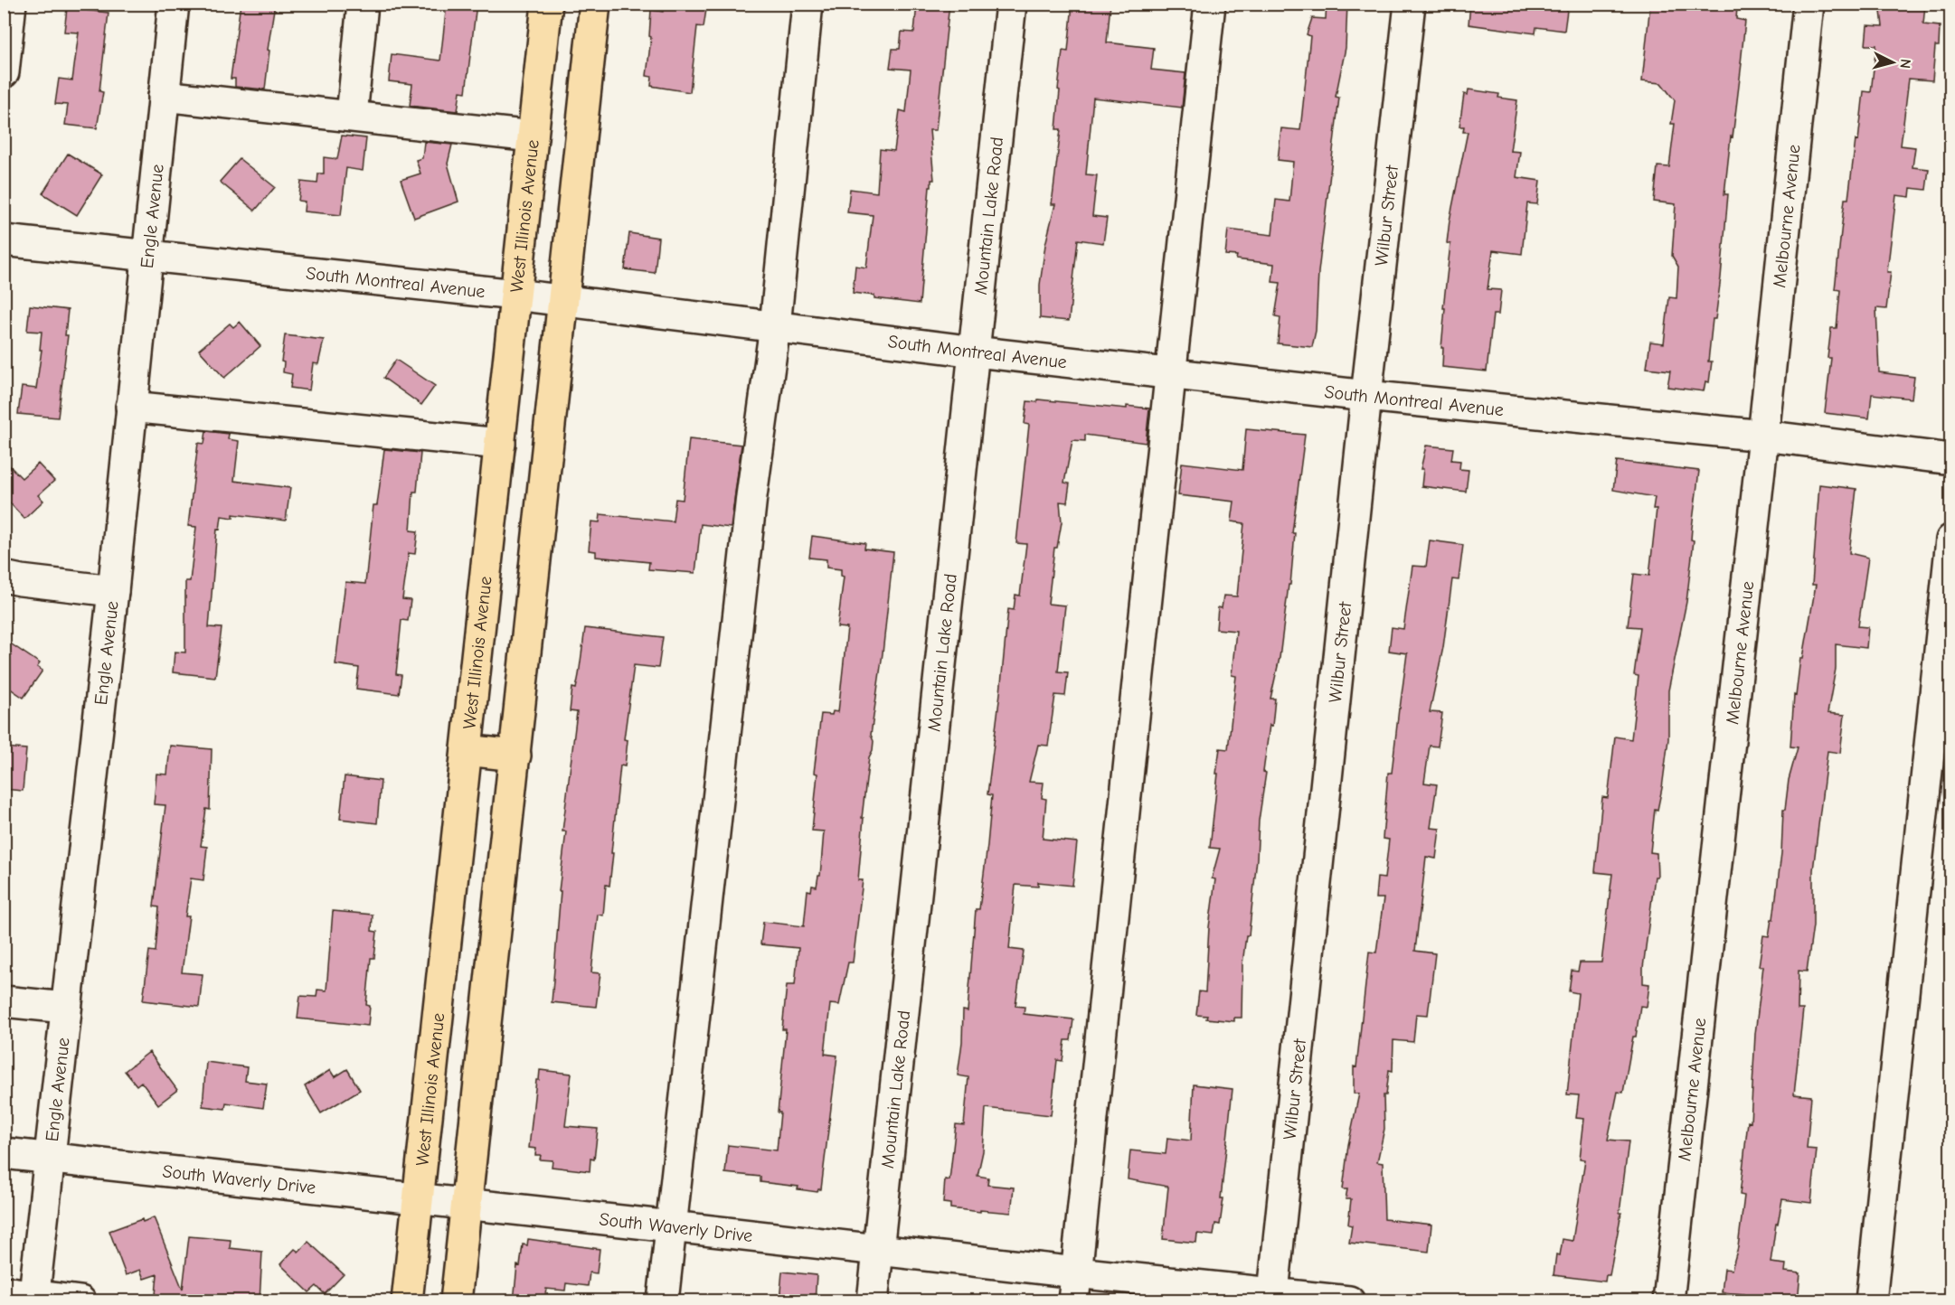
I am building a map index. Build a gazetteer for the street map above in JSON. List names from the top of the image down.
{
  "streets": {
    "main road": ["West Illinois Avenue"],
    "street": [
      "Engle Avenue",
      "Mountain Lake Road",
      "Wilbur Street",
      "Melbourne Avenue",
      "South Montreal Avenue",
      "South Waverly Drive"
    ]
  },
  "crossings": [
    ["Engle Avenue", "South Montreal Avenue"],
    ["Engle Avenue", "South Waverly Drive"],
    ["West Illinois Avenue", "South Montreal Avenue"],
    ["West Illinois Avenue", "South Waverly Drive"],
    ["Mountain Lake Road", "South Montreal Avenue"],
    ["Mountain Lake Road", "South Waverly Drive"],
    ["Wilbur Street", "South Montreal Avenue"],
    ["Wilbur Street", "South Waverly Drive"],
    ["Melbourne Avenue", "South Montreal Avenue"]
  ],
  "north": "right"
}
